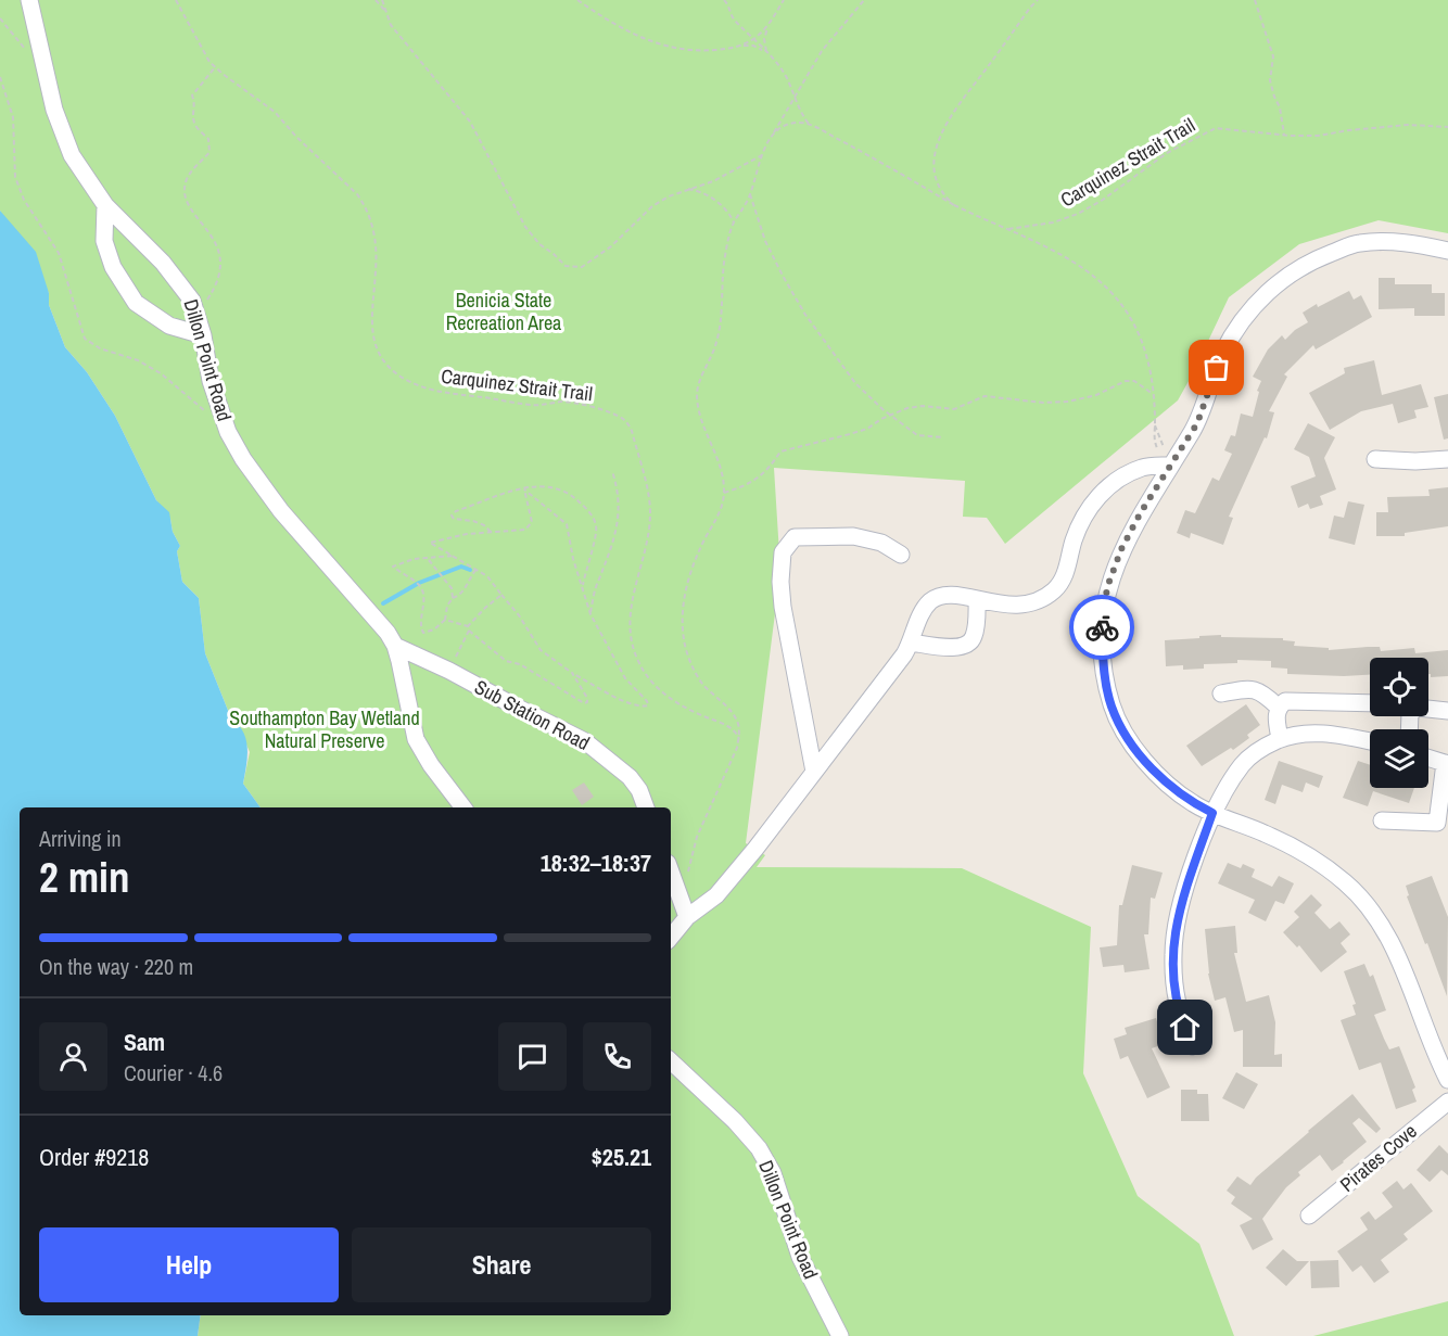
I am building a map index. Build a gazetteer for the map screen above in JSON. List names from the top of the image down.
{
  "streets": {
    "street": ["Dillon Point Road", "Sub Station Road", "Pirates Cove"],
    "path": ["Carquinez Strait Trail"]
  },
  "crossings": [
    ["Dillon Point Road", "Sub Station Road"]
  ],
  "parks": ["Benicia State Recreation Area", "Southampton Bay Wetland Natural Preserve"],
  "page": {
    "heading": ["2 min", "Arriving in", "18:32–18:37"],
    "panel": [
      "Sam",
      "Courier · 4.6",
      "Order #9218",
      "$25.21"
    ],
    "bar": "On the way · 220 m",
    "buttons": ["Help", "Share"]
  }
}
